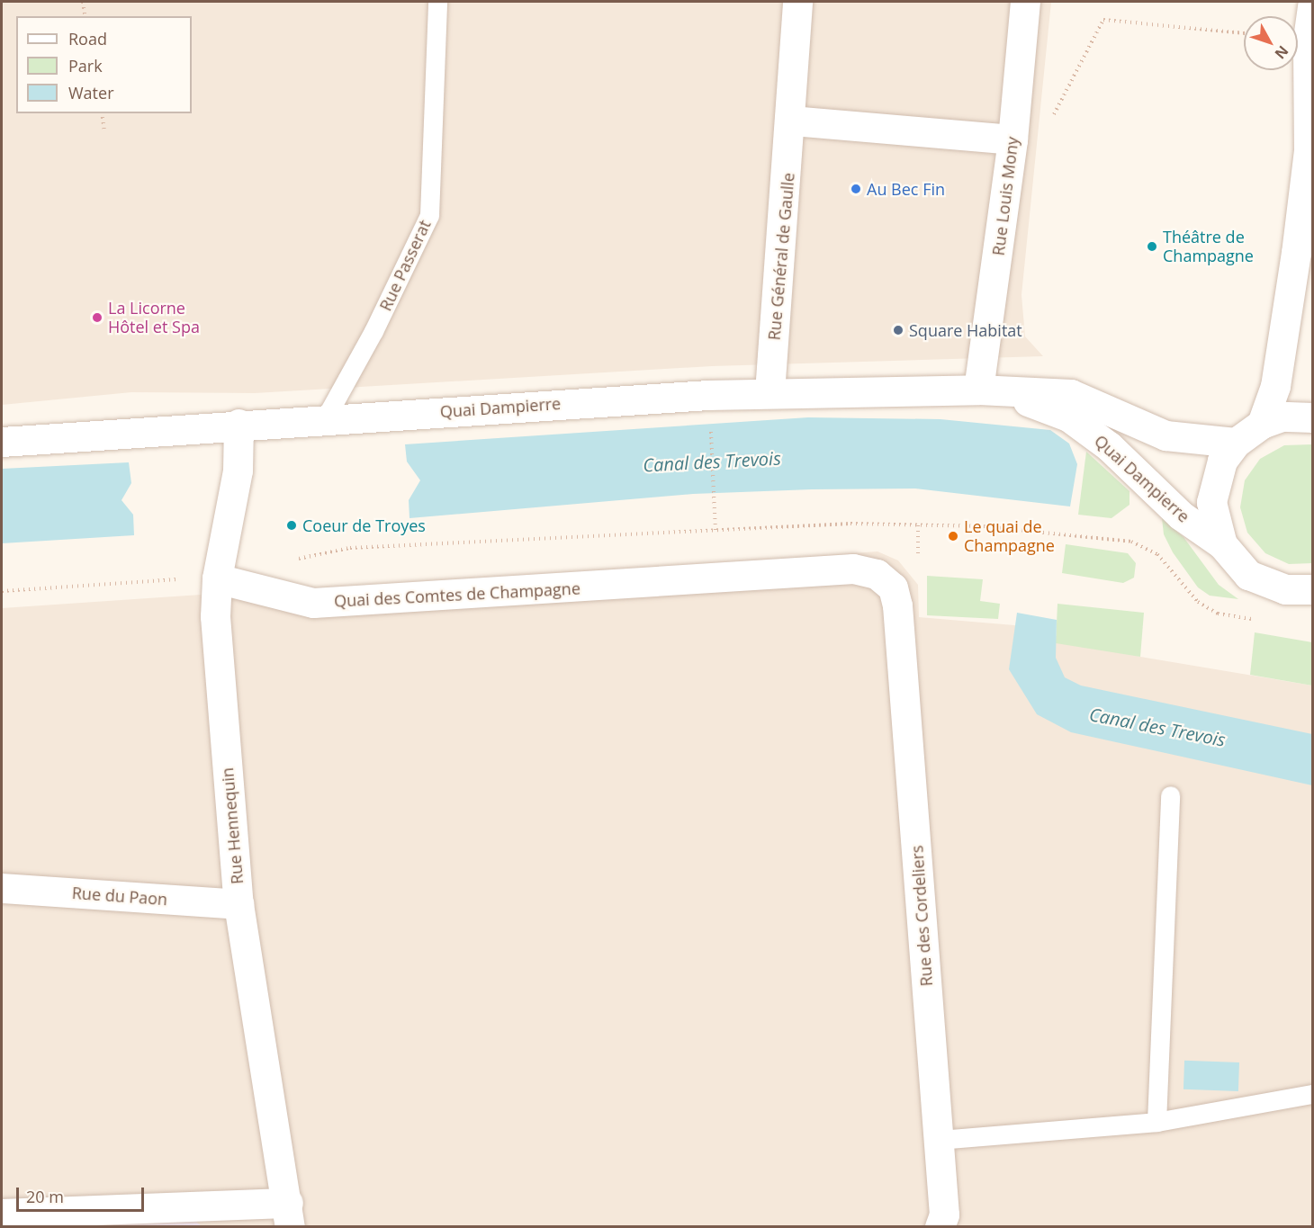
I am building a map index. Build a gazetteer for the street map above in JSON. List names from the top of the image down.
{
  "streets": {
    "street": [
      "Rue Louis Mony",
      "Rue Général de Gaulle",
      "Quai Dampierre",
      "Quai des Comtes de Champagne",
      "Rue Hennequin",
      "Rue du Paon",
      "Rue des Cordeliers"
    ],
    "lane": ["Rue Passerat"]
  },
  "crossings": [
    ["Rue Louis Mony", "Quai Dampierre"],
    ["Rue Général de Gaulle", "Quai Dampierre"],
    ["Rue Passerat", "Quai Dampierre"],
    ["Quai Dampierre", "Rue Hennequin"],
    ["Quai des Comtes de Champagne", "Rue Hennequin"],
    ["Quai des Comtes de Champagne", "Rue des Cordeliers"],
    ["Rue Hennequin", "Rue du Paon"]
  ],
  "water": ["Canal des Trevois"],
  "places": [
    "Au Bec Fin",
    "Théâtre de Champagne",
    "La Licorne Hôtel et Spa",
    "Square Habitat",
    "Coeur de Troyes",
    "Le quai de Champagne"
  ],
  "legend": ["Road", "Park", "Water"],
  "scale_bar": "20 m",
  "north": "bottom right"
}
